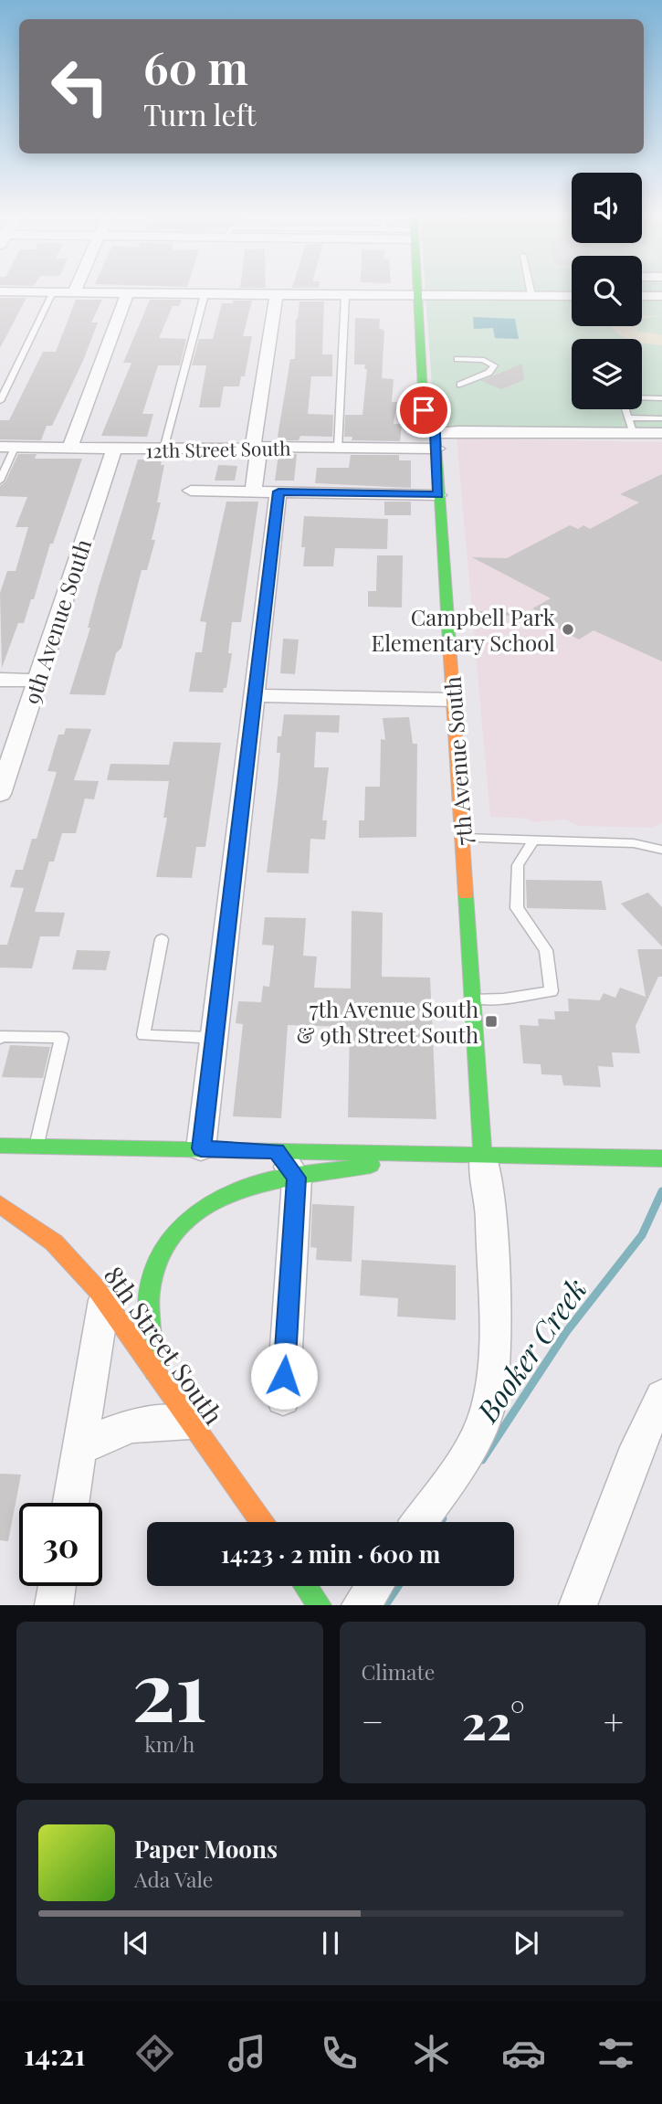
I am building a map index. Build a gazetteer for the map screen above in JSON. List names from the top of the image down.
{
  "streets": {
    "street": [
      "12th Street South",
      "9th Avenue South",
      "7th Avenue South",
      "8th Street South"
    ]
  },
  "crossings": [
    ["12th Street South", "9th Avenue South"],
    ["12th Street South", "7th Avenue South"]
  ],
  "water": ["Booker Creek"],
  "places": {
    "other": ["Campbell Park Elementary School"],
    "transit": ["7th Avenue South & 9th Street South"]
  },
  "page": {
    "turn": ["60 m", "Turn left"],
    "limit": "30",
    "trip": "14:23 · 2 min · 600 m",
    "tile": [
      ["21", "km/h"],
      "Climate"
    ],
    "heat": ["−", "22°", "+"],
    "song": ["Paper Moons", "Ada Vale"],
    "tabs": "14:21"
  }
}
